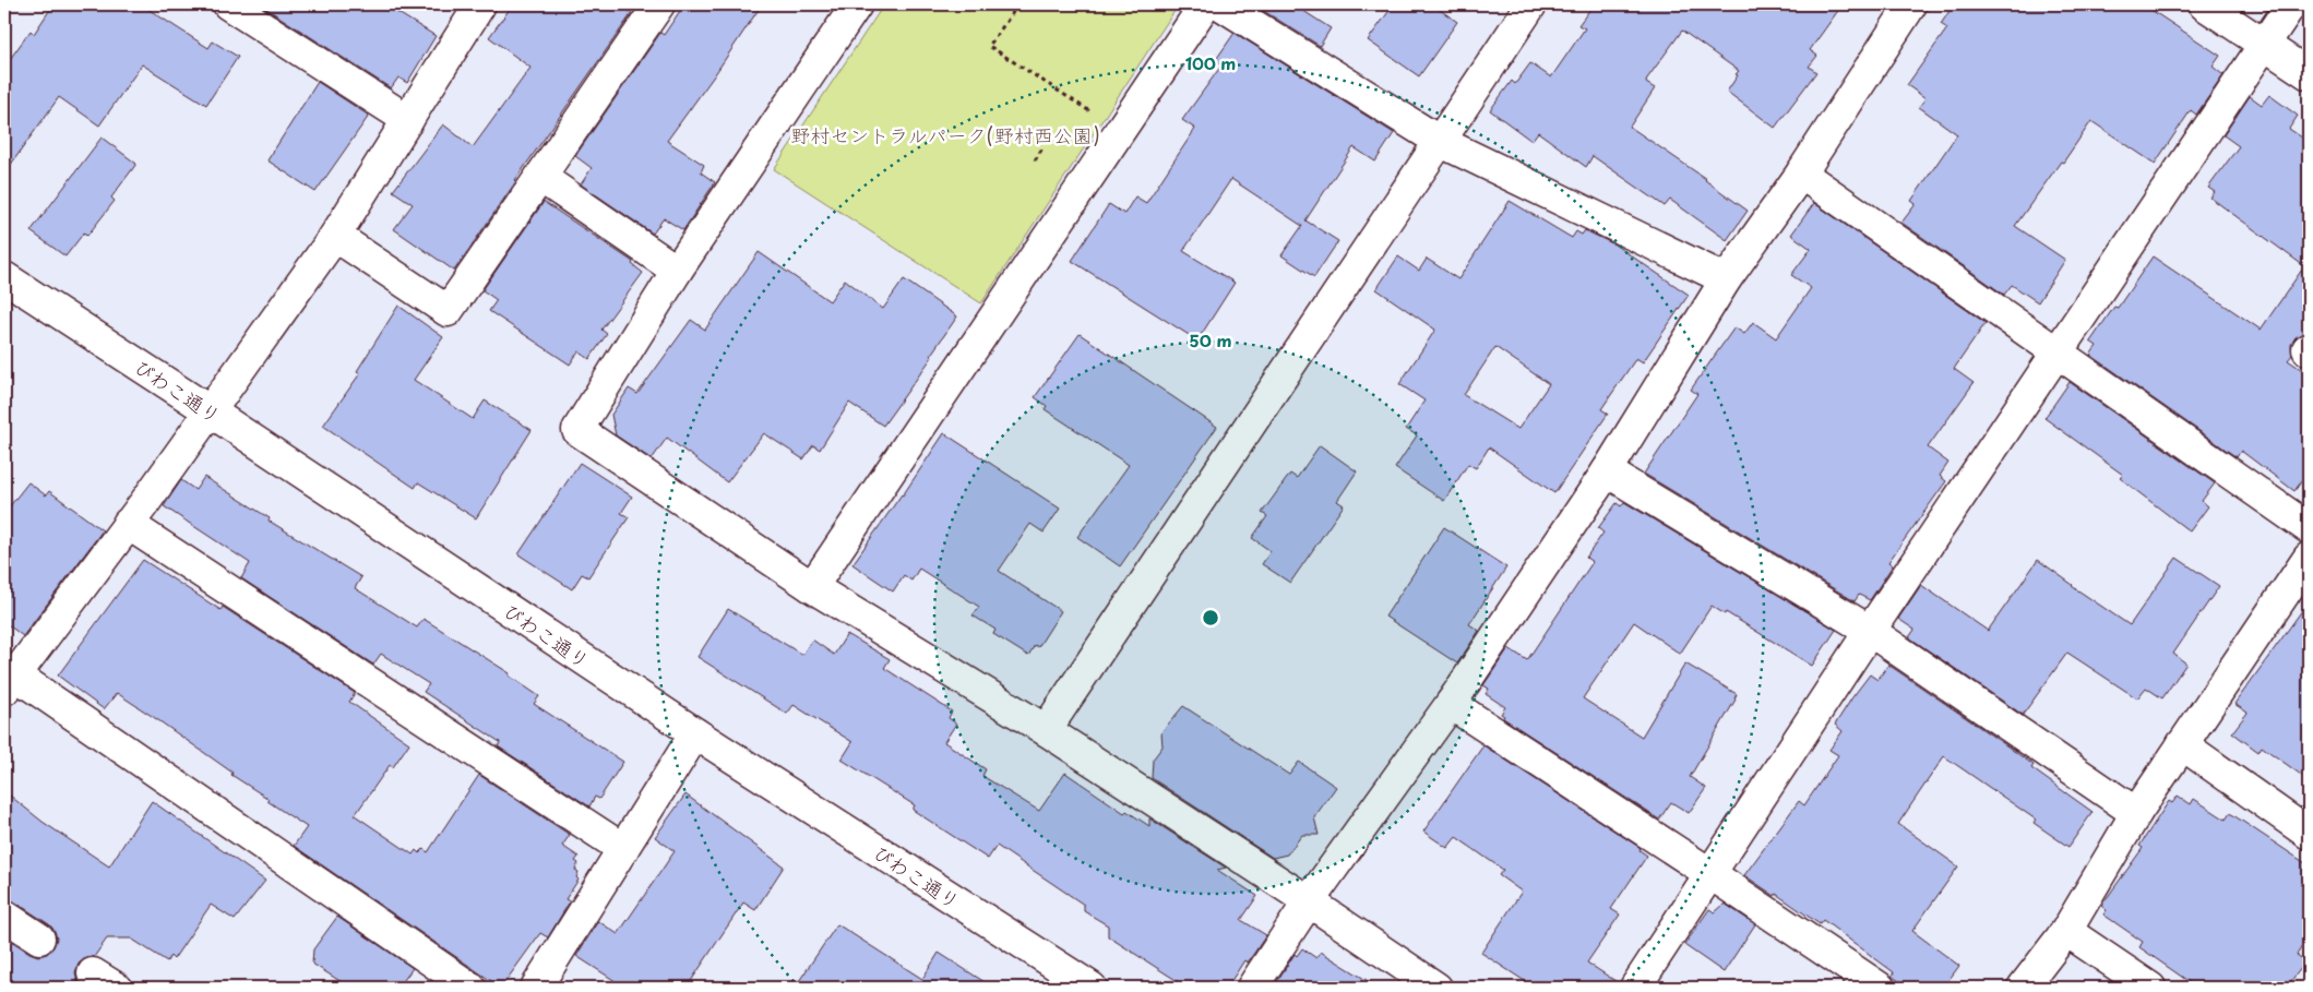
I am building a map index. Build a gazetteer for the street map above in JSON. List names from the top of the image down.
{
  "streets": {
    "street": ["びわこ通り"]
  },
  "parks": ["野村セントラルパーク(野村西公園)"],
  "rings": ["100 m", "50 m"]
}
